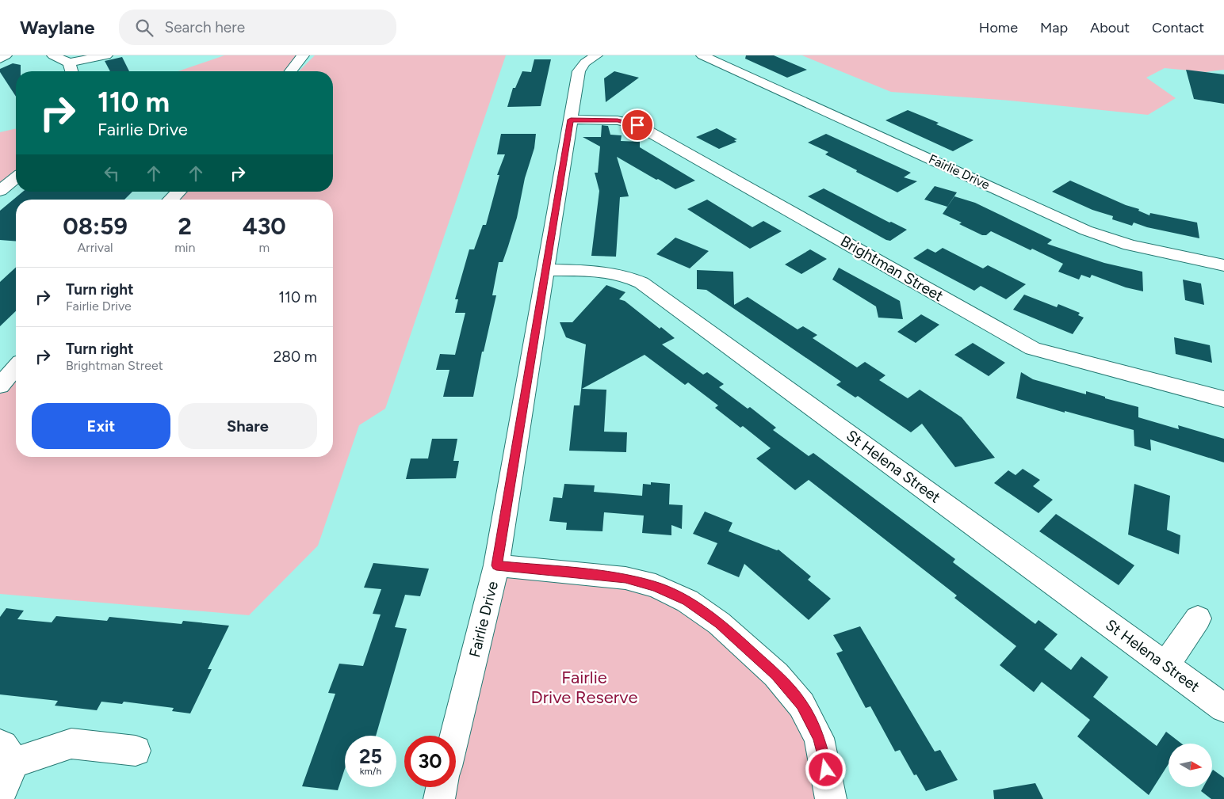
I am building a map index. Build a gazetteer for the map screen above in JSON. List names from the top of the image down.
{
  "streets": {
    "street": ["Fairlie Drive", "Brightman Street", "St Helena Street"]
  },
  "crossings": [
    ["Fairlie Drive", "Brightman Street"],
    ["Fairlie Drive", "St Helena Street"]
  ],
  "parks": ["Fairlie Drive Reserve"],
  "north": "right",
  "page": {
    "header": "Waylane",
    "search": "Search here",
    "nav": [
      "Home",
      "Map",
      "About",
      "Contact"
    ],
    "turn": ["110 m", "Fairlie Drive"],
    "eta": [
      "08:59",
      "Arrival",
      "2",
      "min",
      "430",
      "m"
    ],
    "list": [
      {
        "name": "Turn right",
        "note": "Fairlie Drive",
        "value": "110 m"
      },
      {
        "name": "Turn right",
        "note": "Brightman Street",
        "value": "280 m"
      }
    ],
    "buttons": ["Exit", "Share"],
    "speed": "25 km/h",
    "limit": "30"
  }
}
